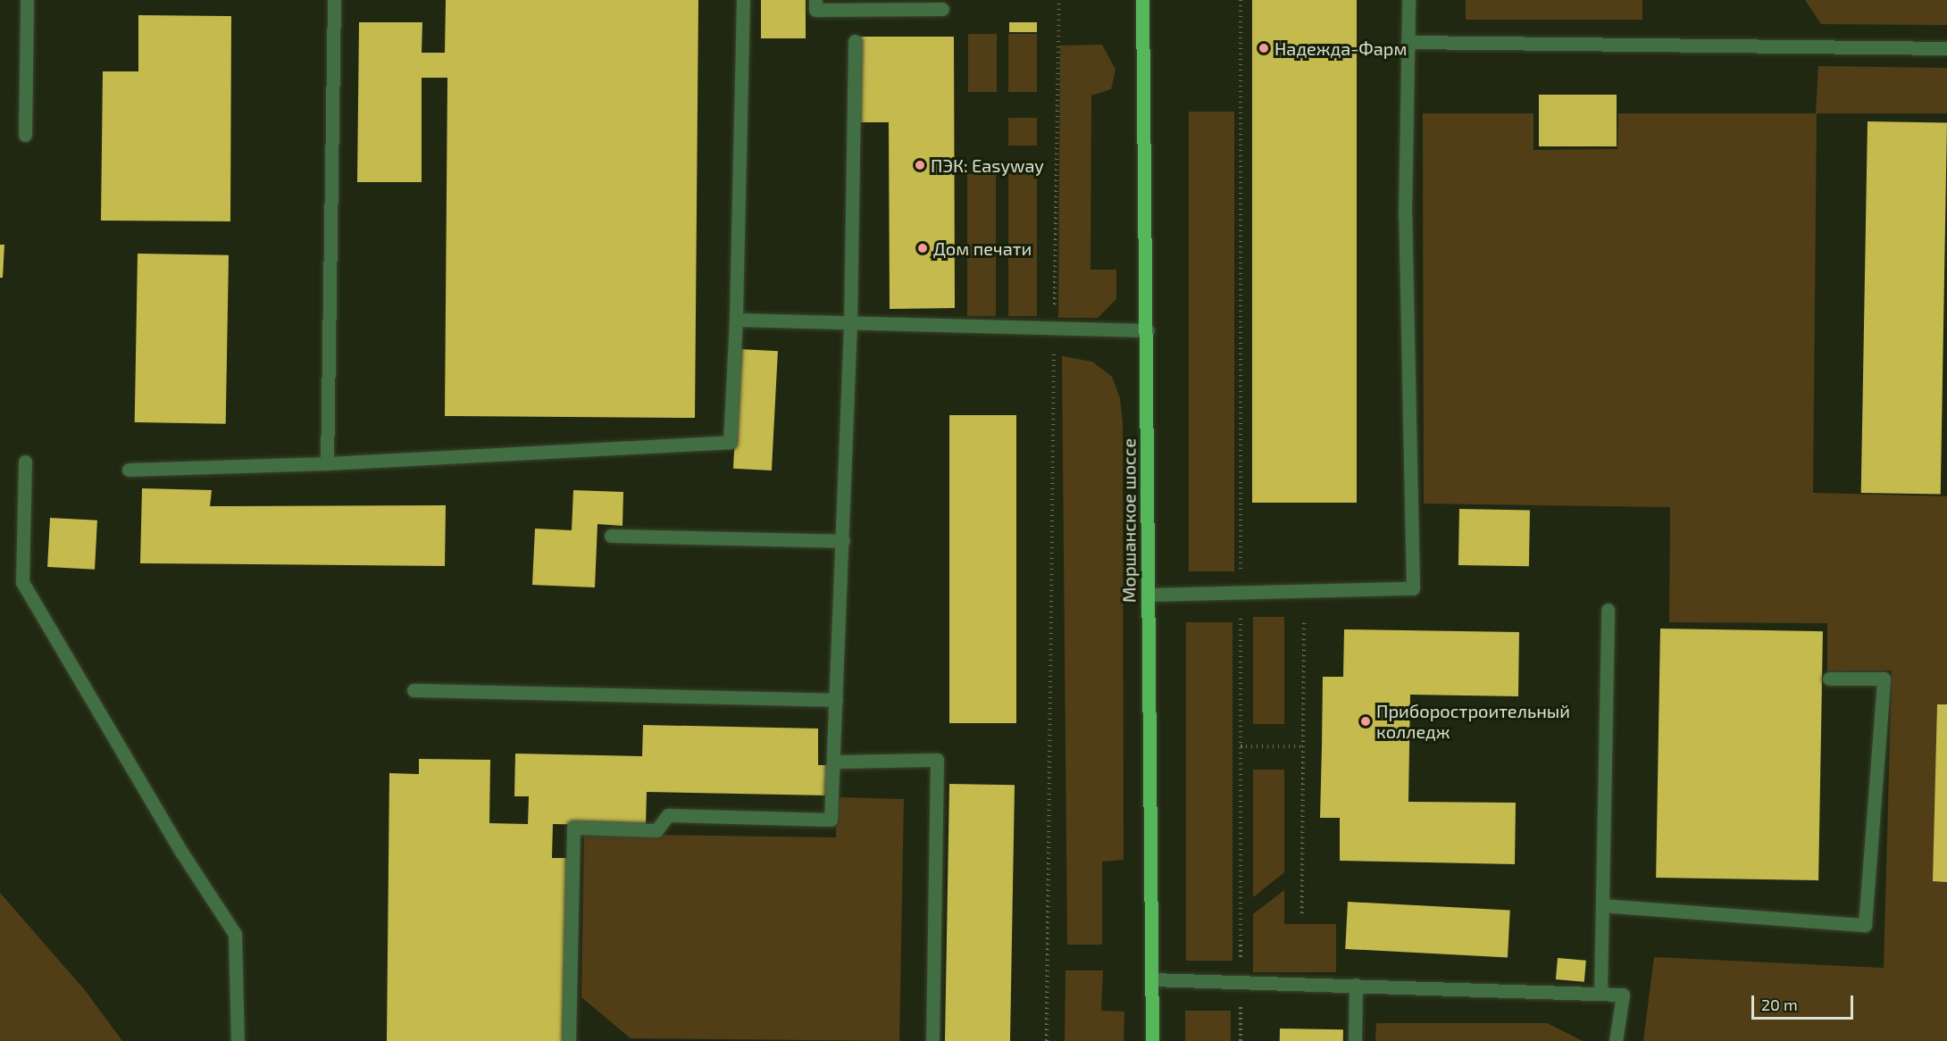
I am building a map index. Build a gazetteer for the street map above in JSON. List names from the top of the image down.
{
  "streets": {
    "main road": ["Моршанское шоссе"]
  },
  "places": [
    "Надежда-Фарм",
    "ПЭК: Easyway",
    "Дом печати",
    "Приборостроительный колледж"
  ],
  "scale_bar": "20 m"
}
